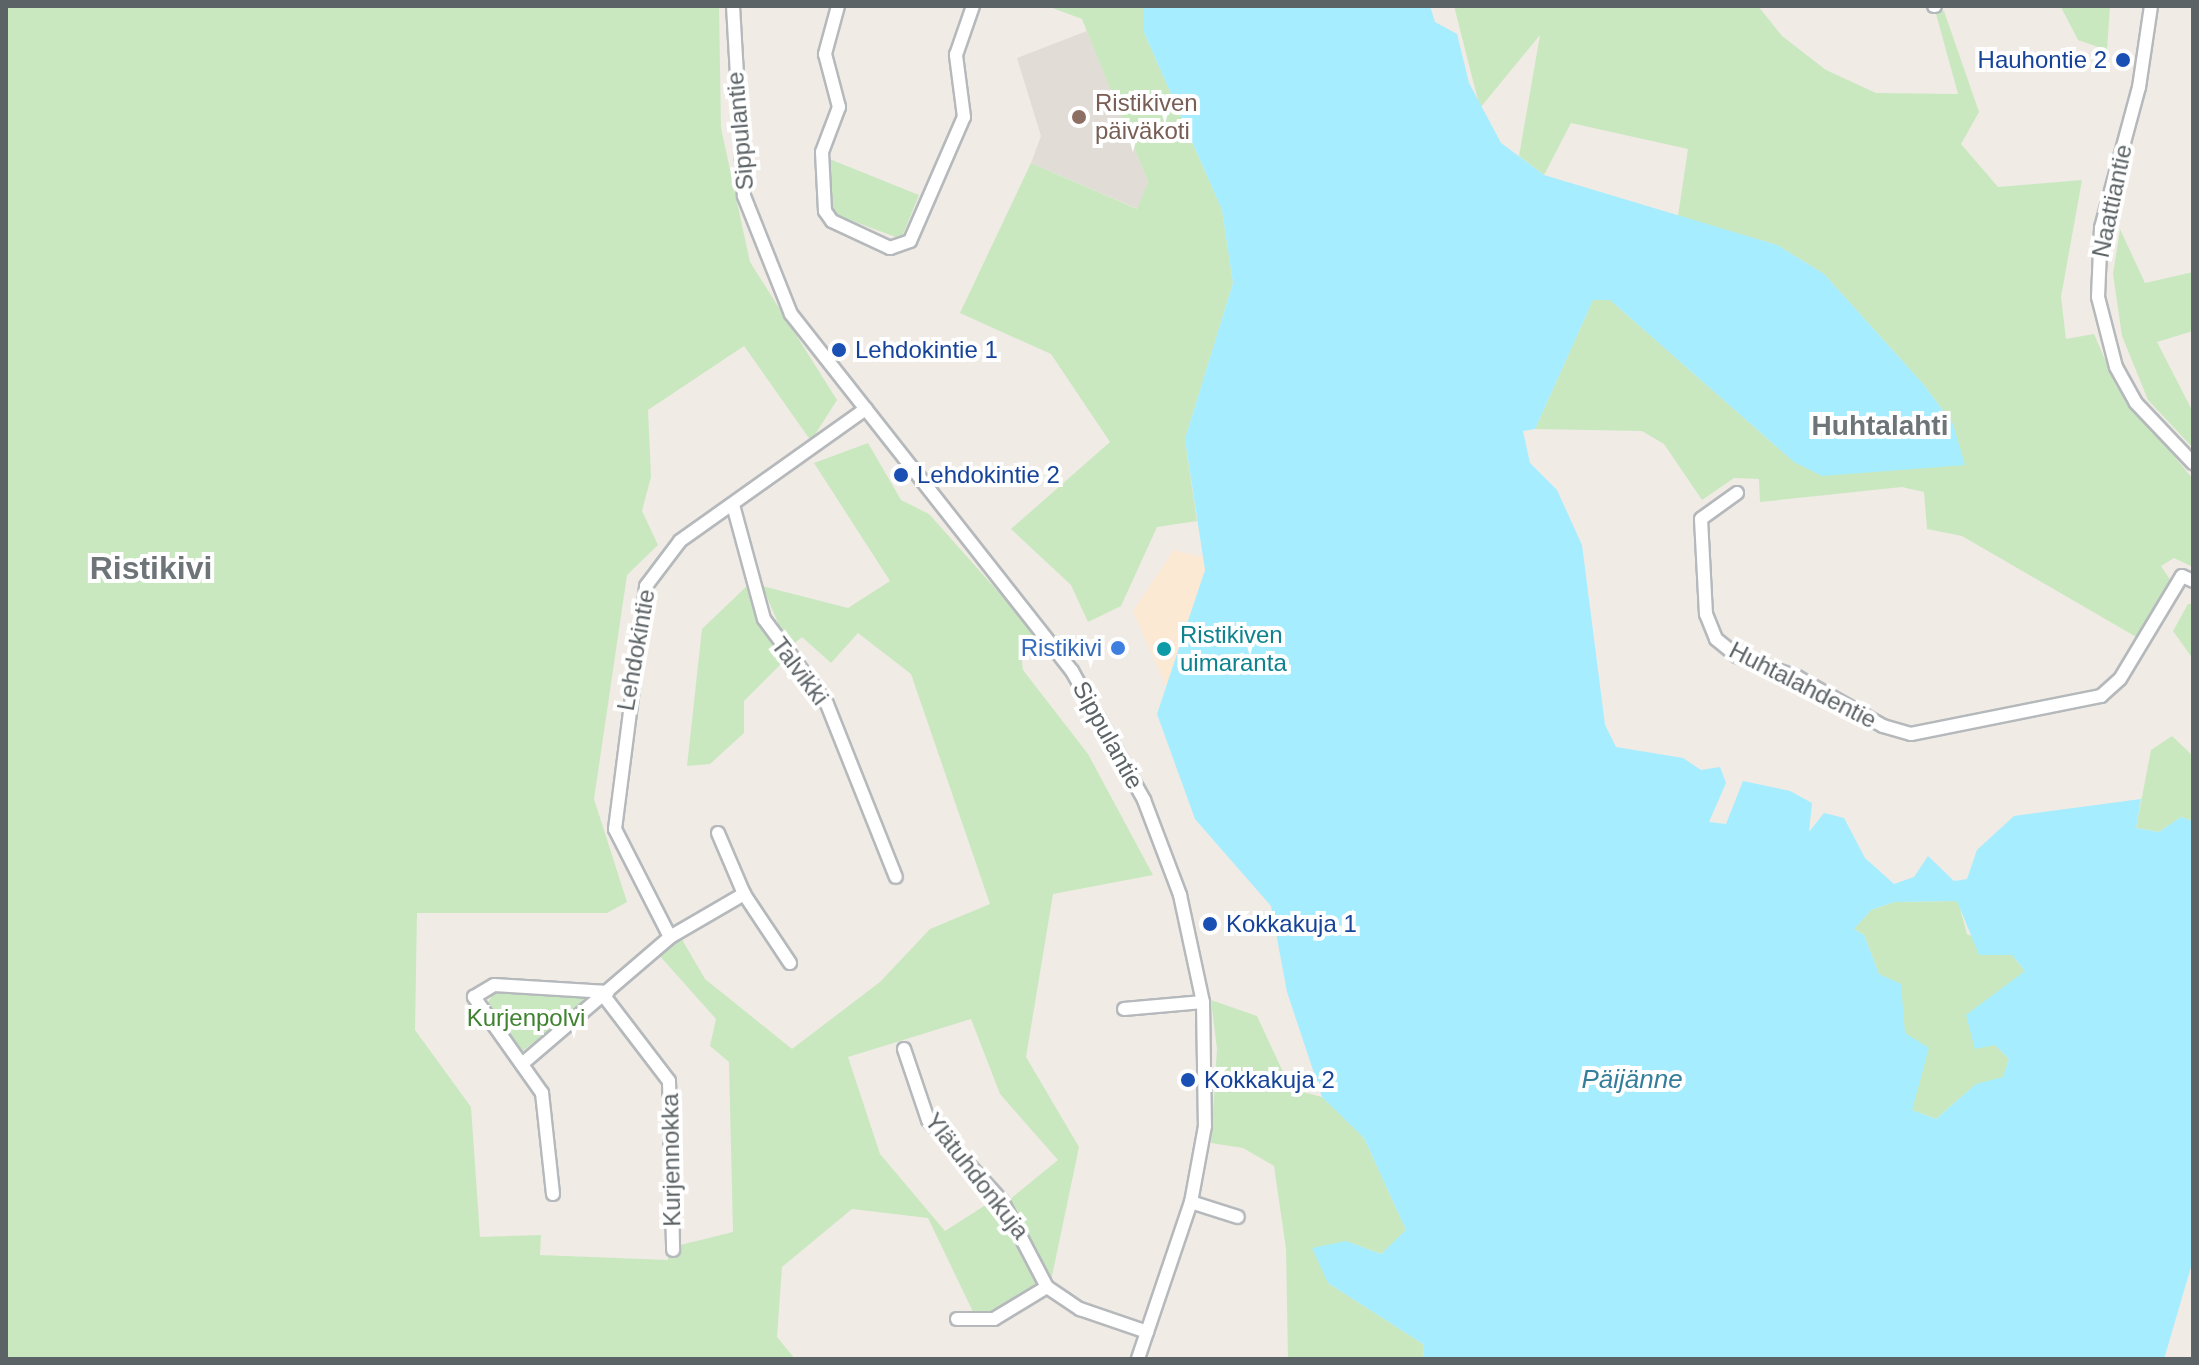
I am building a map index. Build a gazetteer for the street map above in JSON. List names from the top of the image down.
{
  "streets": {
    "street": [
      "Sippulantie",
      "Naattiantie",
      "Lehdokintie",
      "Talvikki",
      "Huhtalahdentie",
      "Kurjennokka",
      "Ylätuhdonkuja"
    ]
  },
  "crossings": [
    ["Sippulantie", "Lehdokintie"],
    ["Sippulantie", "Ylätuhdonkuja"],
    ["Lehdokintie", "Talvikki"]
  ],
  "districts": ["Huhtalahti", "Ristikivi"],
  "water": ["Päijänne"],
  "parks": ["Kurjenpolvi"],
  "places": [
    "Hauhontie 2",
    "Ristikiven päiväkoti",
    "Lehdokintie 1",
    "Lehdokintie 2",
    "Ristikivi",
    "Ristikiven uimaranta",
    "Kokkakuja 1",
    "Kokkakuja 2"
  ]
}
